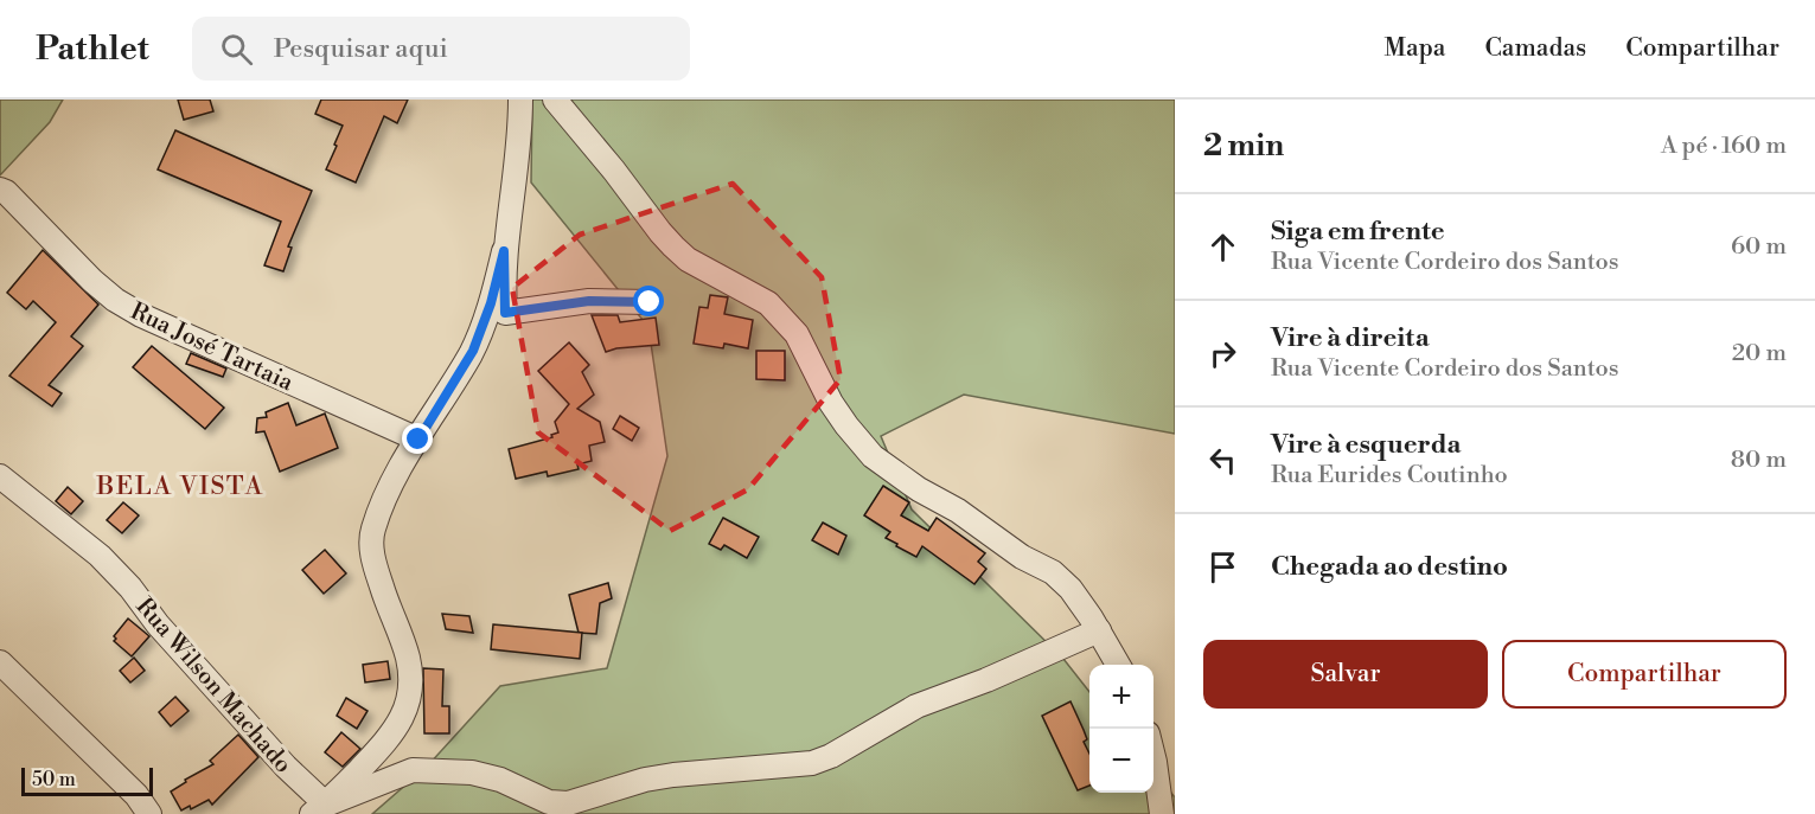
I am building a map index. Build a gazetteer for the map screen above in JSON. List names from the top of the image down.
{
  "streets": {
    "street": ["Rua José Tartaia", "Rua Wilson Machado"]
  },
  "districts": ["BELA VISTA"],
  "scale_bar": "50 m",
  "page": {
    "header": "Pathlet",
    "search": "Pesquisar aqui",
    "nav": ["Mapa", "Camadas", "Compartilhar"],
    "heading": ["2 min", "A pé · 160 m"],
    "list": [
      ["Siga em frente", "Rua Vicente Cordeiro dos Santos", "60 m"],
      ["Vire à direita", "Rua Vicente Cordeiro dos Santos", "20 m"],
      ["Vire à esquerda", "Rua Eurides Coutinho", "80 m"],
      "Chegada ao destino"
    ],
    "buttons": ["Salvar", "Compartilhar"],
    "map_buttons": ["+", "−"],
    "scale": "50 m"
  }
}
